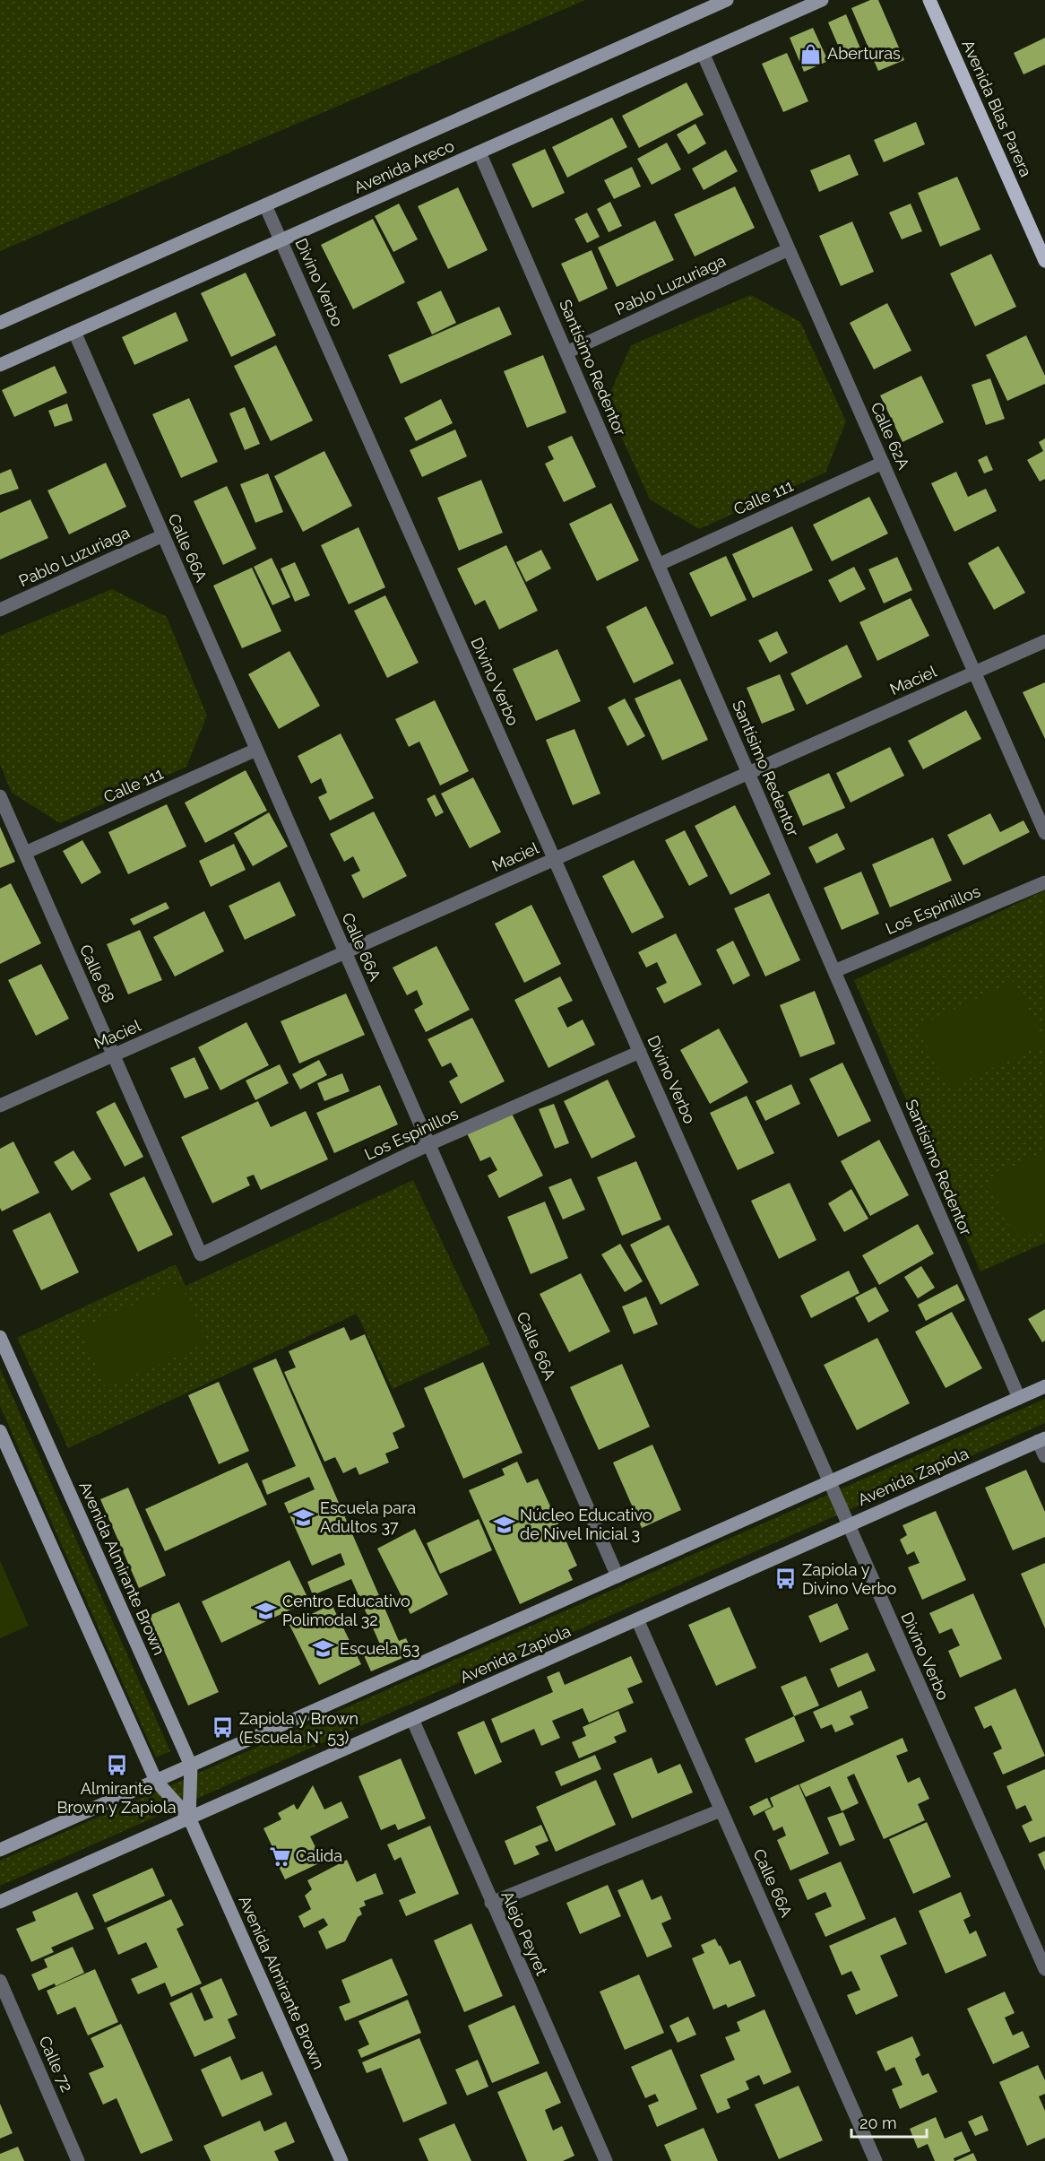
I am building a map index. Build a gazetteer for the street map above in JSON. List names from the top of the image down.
{
  "streets": {
    "main road": [
      "Avenida Blas Parera",
      "Avenida Areco",
      "Avenida Zapiola",
      "Avenida Almirante Brown"
    ],
    "street": [
      "Divino Verbo",
      "Pablo Luzuriaga",
      "Santísimo Redentor",
      "Calle 62A",
      "Calle 111",
      "Calle 66A",
      "Maciel",
      "Los Espinillos",
      "Calle 68",
      "Alejo Peyret",
      "Calle 72"
    ]
  },
  "crossings": [
    ["Avenida Areco", "Divino Verbo"],
    ["Avenida Areco", "Santísimo Redentor"],
    ["Avenida Areco", "Calle 62A"],
    ["Avenida Areco", "Calle 66A"],
    ["Divino Verbo", "Maciel"],
    ["Divino Verbo", "Los Espinillos"],
    ["Divino Verbo", "Avenida Zapiola"],
    ["Pablo Luzuriaga", "Santísimo Redentor"],
    ["Pablo Luzuriaga", "Calle 62A"],
    ["Pablo Luzuriaga", "Calle 66A"],
    ["Santísimo Redentor", "Calle 111"],
    ["Santísimo Redentor", "Maciel"],
    ["Santísimo Redentor", "Los Espinillos"],
    ["Santísimo Redentor", "Avenida Zapiola"],
    ["Calle 62A", "Calle 111"],
    ["Calle 62A", "Maciel"],
    ["Calle 111", "Calle 66A"],
    ["Calle 111", "Calle 68"],
    ["Calle 66A", "Maciel"],
    ["Calle 66A", "Los Espinillos"],
    ["Calle 66A", "Avenida Zapiola"],
    ["Maciel", "Calle 68"],
    ["Los Espinillos", "Calle 68"],
    ["Avenida Zapiola", "Avenida Almirante Brown"],
    ["Avenida Zapiola", "Alejo Peyret"]
  ],
  "places": {
    "shop": ["Aberturas"],
    "school or university": [
      "Escuela para Adultos 37",
      "Núcleo Educativo de Nivel Inicial 3",
      "Centro Educativo Polimodal 32",
      "Escuela 53"
    ],
    "bus stop": ["Zapiola y Divino Verbo", "Zapiola y Brown (Escuela N° 53)", "Almirante Brown y Zapiola"],
    "supermarket": ["Calida"]
  },
  "scale_bar": "20 m"
}
